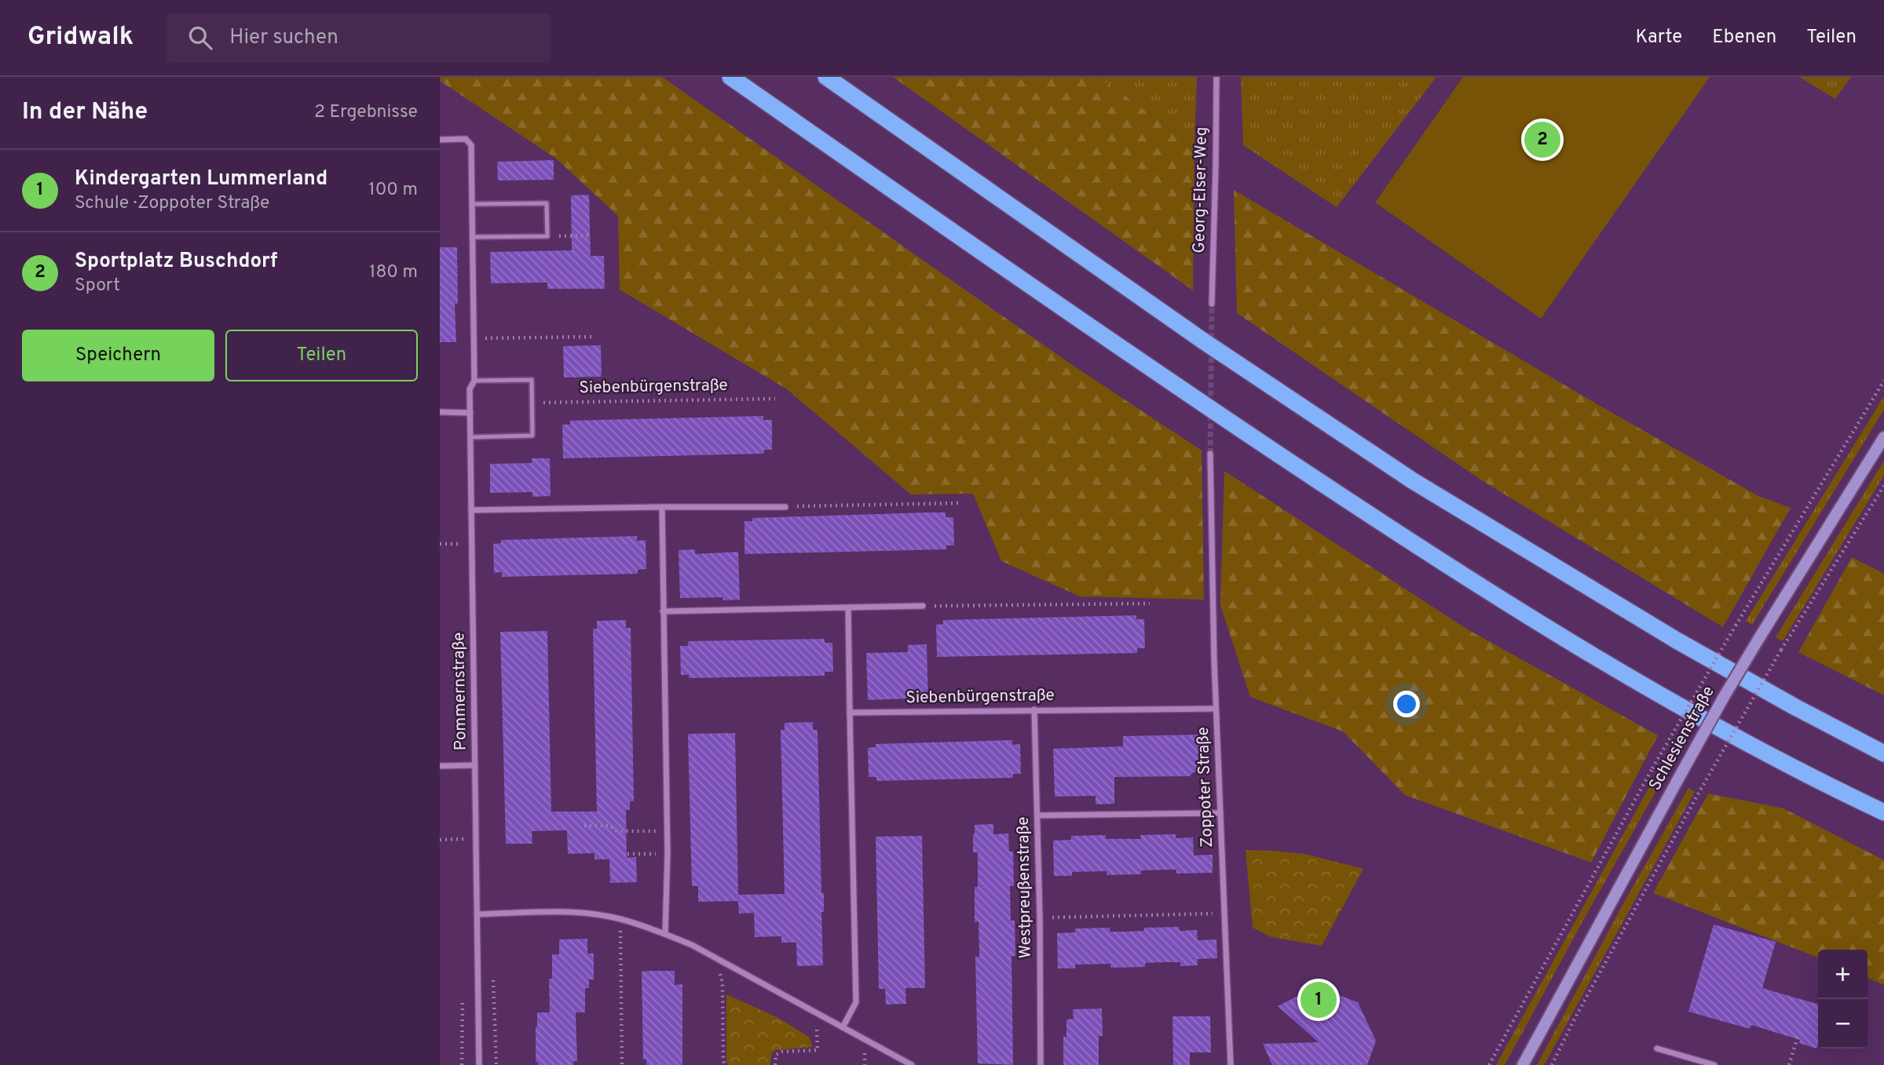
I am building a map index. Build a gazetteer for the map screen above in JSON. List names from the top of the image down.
{
  "streets": {
    "street": [
      "Georg-Elser-Weg",
      "Siebenbürgenstraße",
      "Pommernstraße",
      "Schlesienstraße",
      "Zoppoter Straße",
      "Westpreußenstraße"
    ]
  },
  "crossings": [
    ["Siebenbürgenstraße", "Zoppoter Straße"],
    ["Siebenbürgenstraße", "Westpreußenstraße"]
  ],
  "page": {
    "header": "Gridwalk",
    "search": "Hier suchen",
    "nav": ["Karte", "Ebenen", "Teilen"],
    "heading": ["In der Nähe", "2 Ergebnisse"],
    "pins": ["2", "1"],
    "list": [
      {
        "mark": "1",
        "name": "Kindergarten Lummerland",
        "note": "Schule · Zoppoter Straße",
        "value": "100 m"
      },
      {
        "mark": "2",
        "name": "Sportplatz Buschdorf",
        "note": "Sport",
        "value": "180 m"
      }
    ],
    "buttons": ["Speichern", "Teilen"],
    "map_buttons": ["+", "−"]
  }
}
